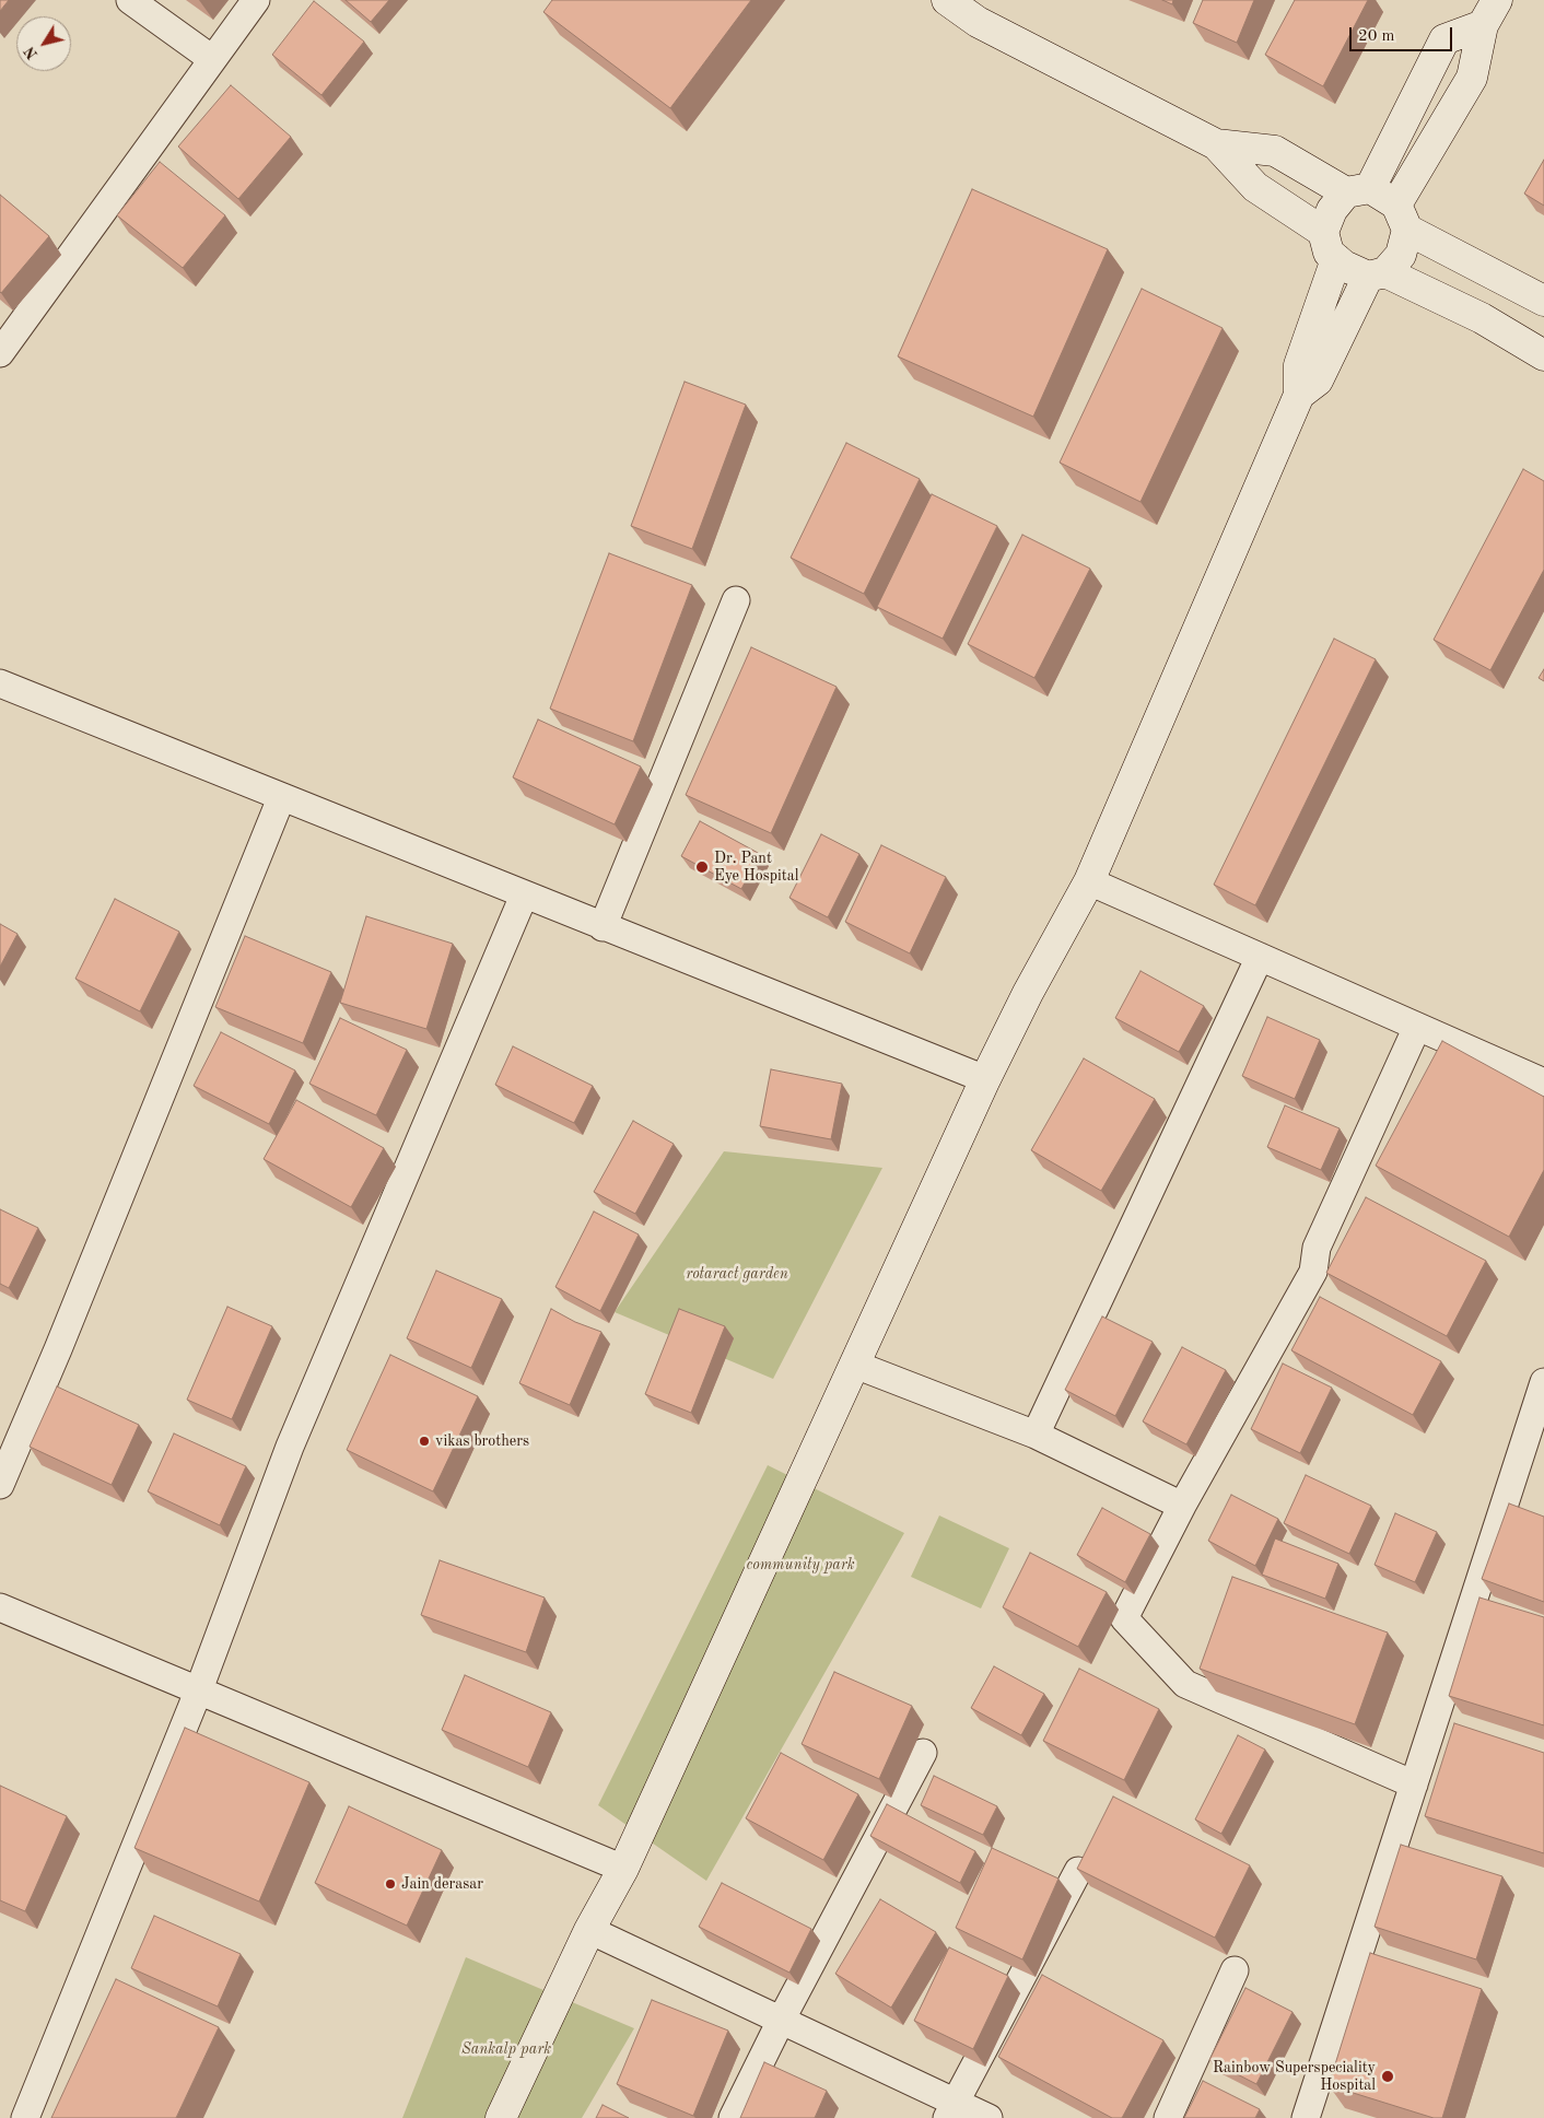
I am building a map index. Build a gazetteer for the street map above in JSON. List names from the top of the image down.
{
  "parks": ["rotaract garden", "community park", "Sankalp park"],
  "places": [
    "Dr. Pant Eye Hospital",
    "vikas brothers",
    "Jain derasar",
    "Rainbow Superspeciality Hospital"
  ],
  "scale_bar": "20 m",
  "north": "bottom left"
}
